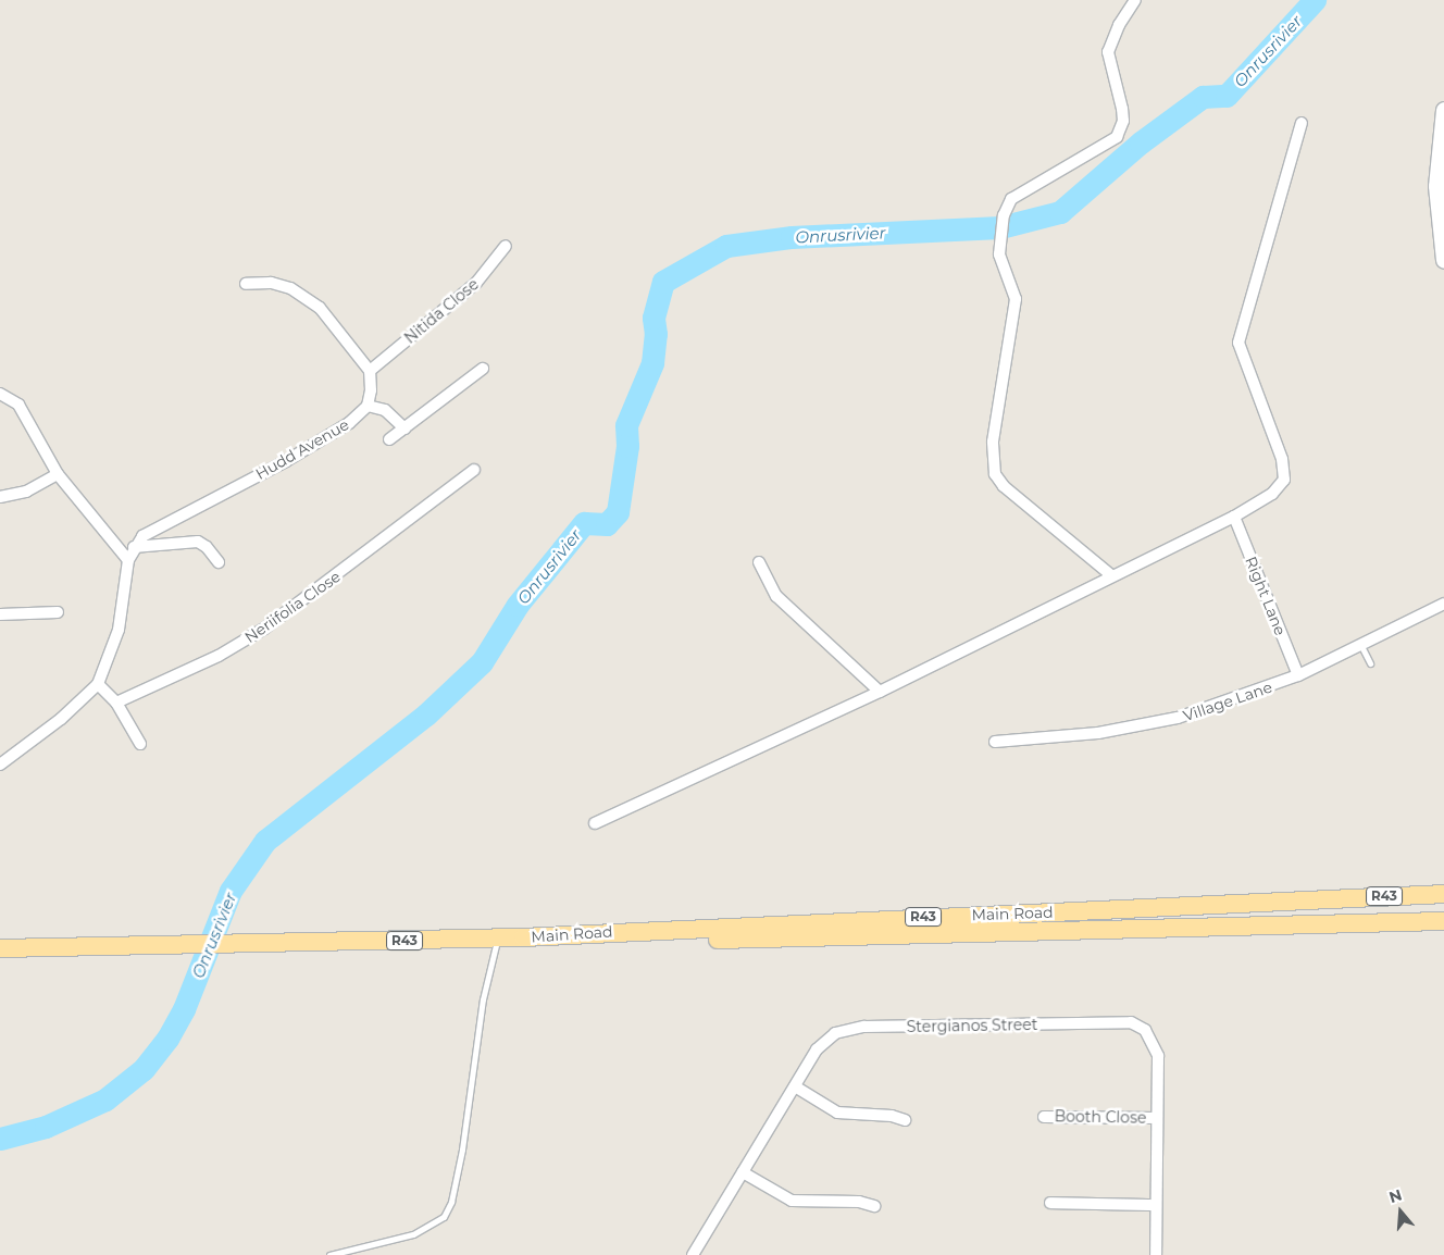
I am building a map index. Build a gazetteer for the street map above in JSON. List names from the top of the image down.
{
  "streets": {
    "main road": ["R43", "Main Road"],
    "street": [
      "Nitida Close",
      "Hudd Avenue",
      "Right Lane",
      "Neriifolia Close",
      "Village Lane",
      "Stergianos Street",
      "Booth Close"
    ]
  },
  "crossings": [
    ["Right Lane", "Village Lane"],
    ["R43", "Main Road"],
    ["Stergianos Street", "Booth Close"]
  ],
  "water": ["Onrusrivier"],
  "north": "top"
}
